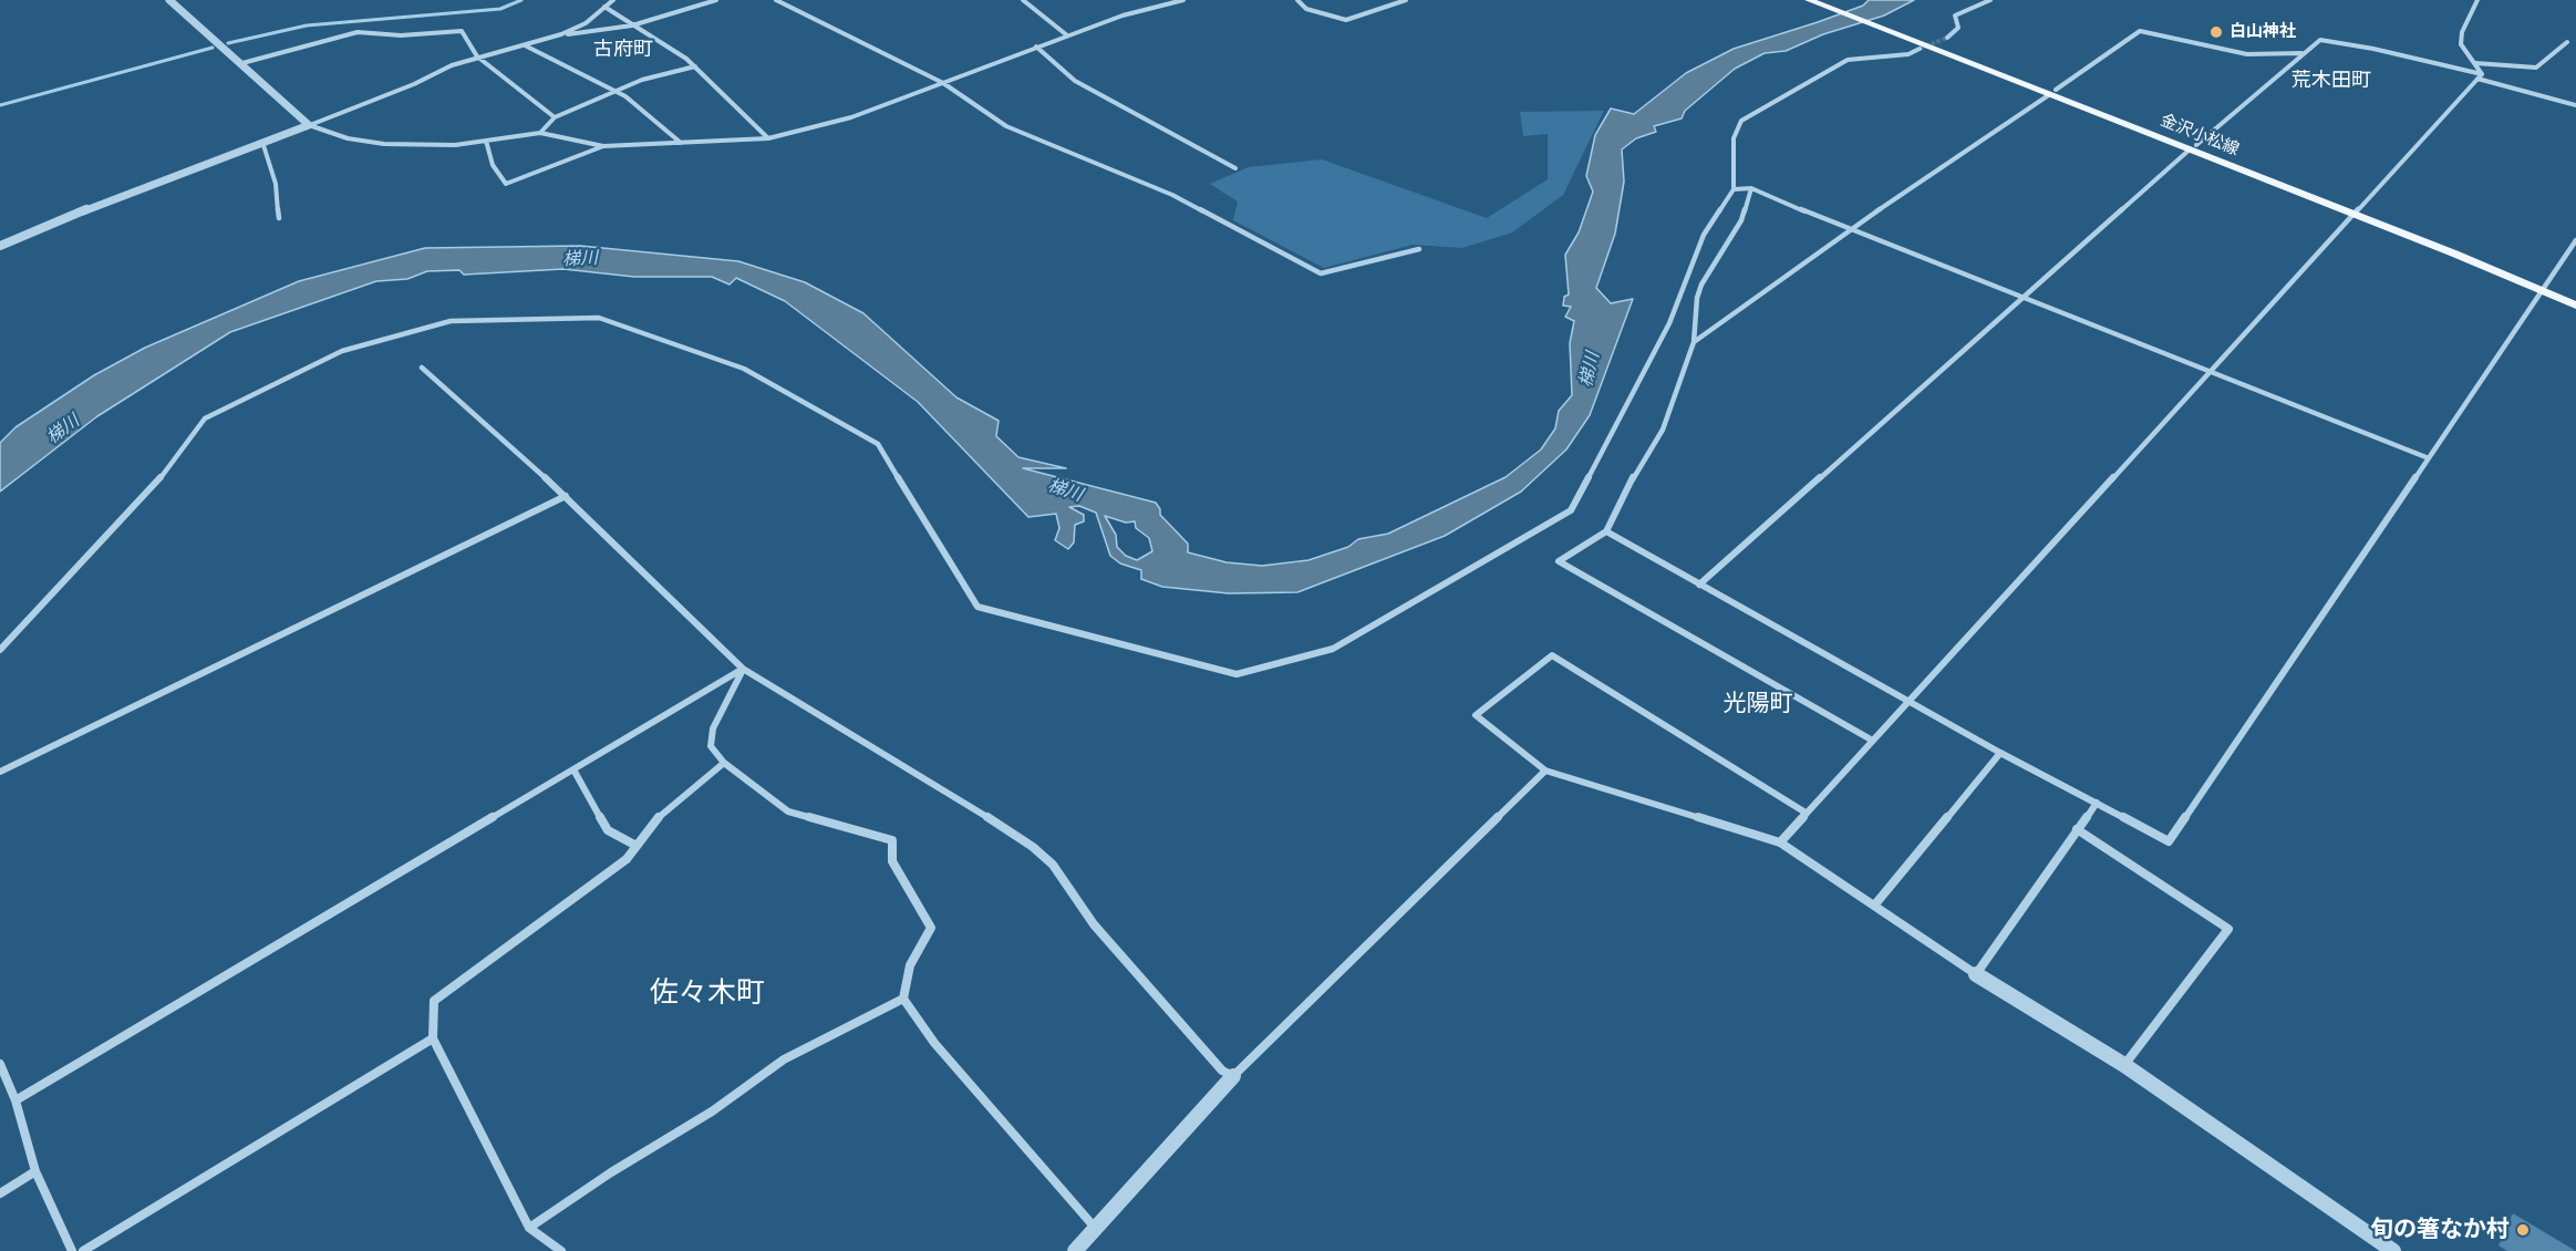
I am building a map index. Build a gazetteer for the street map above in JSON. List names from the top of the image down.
{
  "streets": {
    "main road": ["金沢小松線"]
  },
  "districts": [
    "古府町",
    "荒木田町",
    "光陽町",
    "佐々木町"
  ],
  "water": ["梯川"],
  "places": ["白山神社", "旬の箸なか村"]
}
